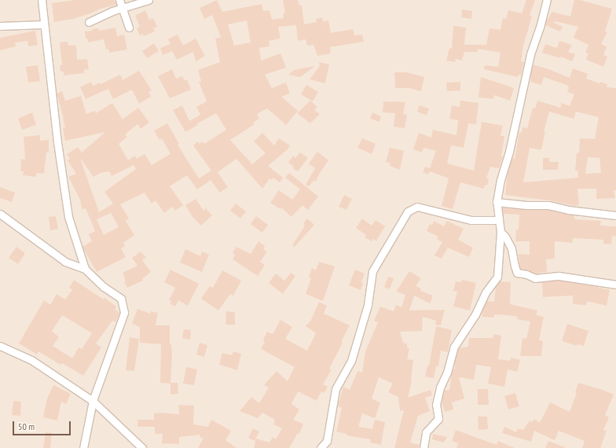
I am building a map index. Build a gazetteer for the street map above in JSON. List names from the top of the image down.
{
  "scale_bar": "50 m"
}
